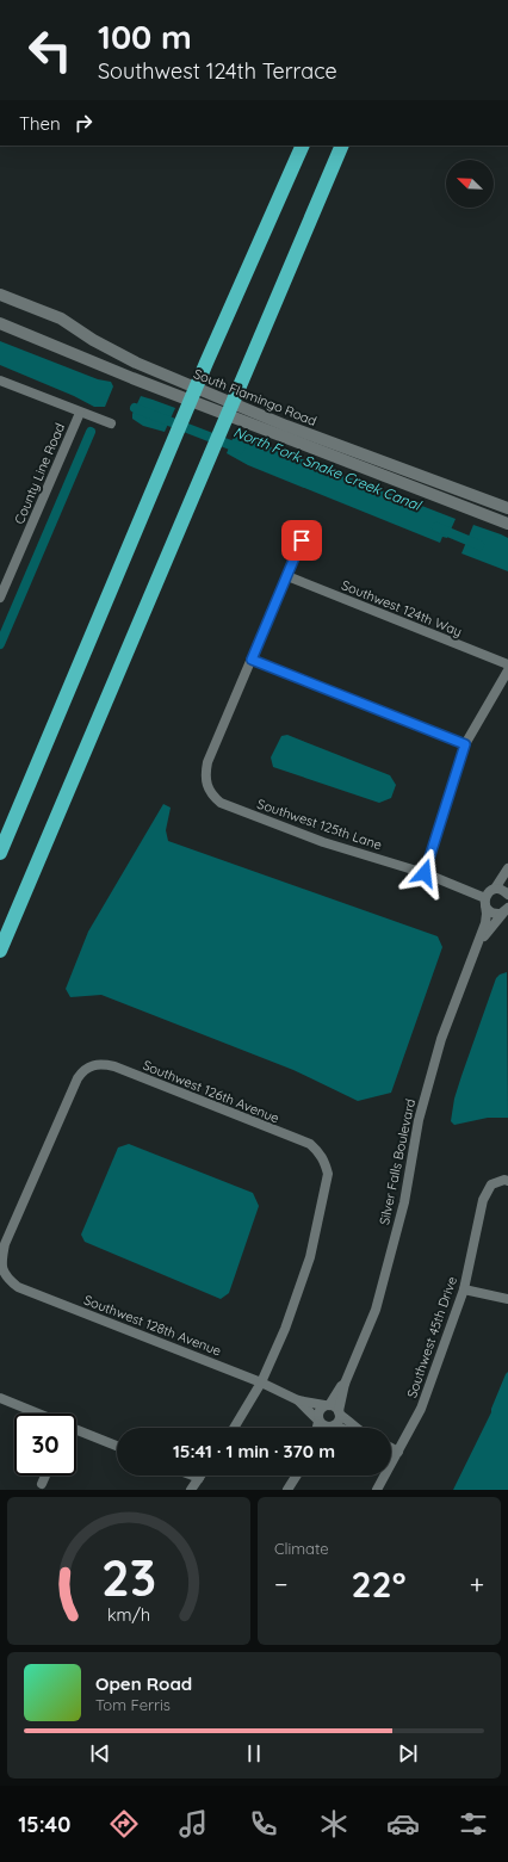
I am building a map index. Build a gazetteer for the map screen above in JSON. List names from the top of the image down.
{
  "streets": {
    "main road": ["South Flamingo Road"],
    "street": [
      "County Line Road",
      "Southwest 124th Way",
      "Southwest 125th Lane",
      "Southwest 126th Avenue",
      "Silver Falls Boulevard",
      "Southwest 128th Avenue",
      "Southwest 45th Drive"
    ]
  },
  "crossings": [
    ["Southwest 125th Lane", "Silver Falls Boulevard"],
    ["Southwest 126th Avenue", "Southwest 128th Avenue"],
    ["Silver Falls Boulevard", "Southwest 128th Avenue"]
  ],
  "water": ["North Fork Snake Creek Canal"],
  "north": "top left",
  "page": {
    "turn": ["100 m", "Southwest 124th Terrace"],
    "then": "Then",
    "limit": "30",
    "trip": "15:41 · 1 min · 370 m",
    "tile": "Climate",
    "heat": ["−", "22°", "+"],
    "song": ["Open Road", "Tom Ferris"],
    "tabs": "15:40",
    "gauge": ["23", "km/h"]
  }
}
